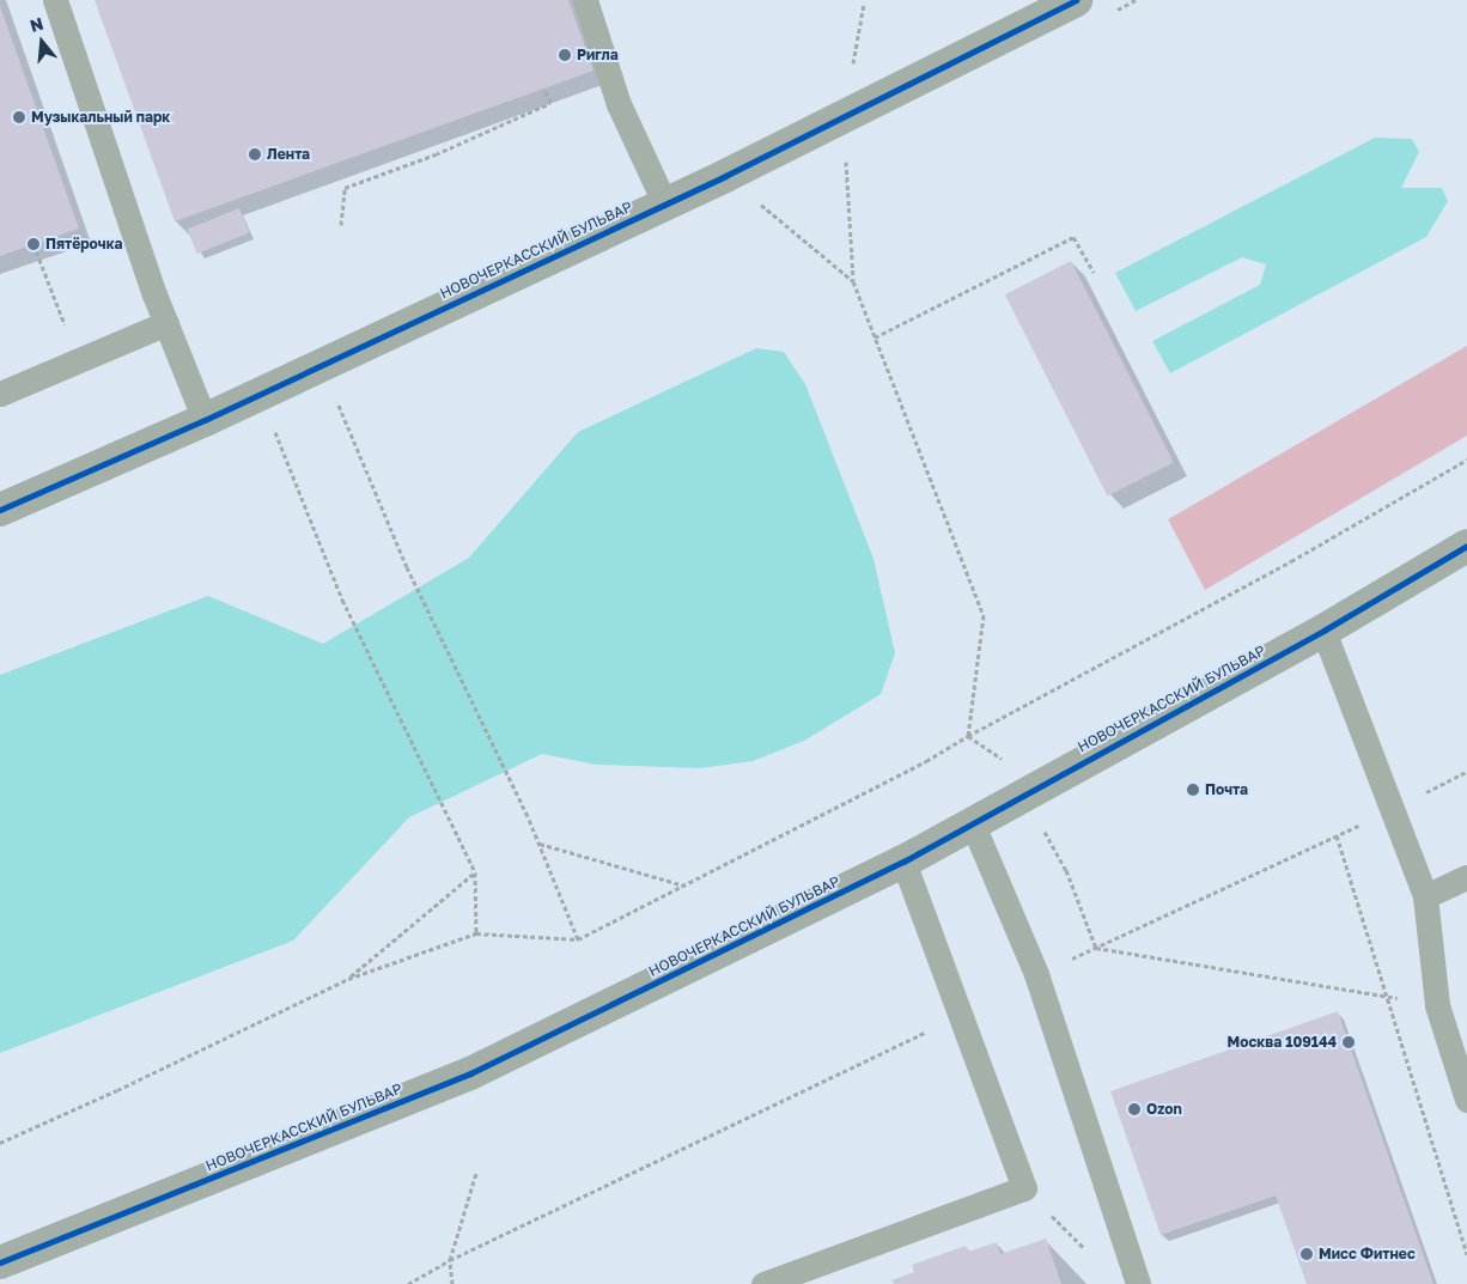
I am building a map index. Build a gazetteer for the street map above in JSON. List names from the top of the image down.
{
  "streets": {
    "street": ["НОВОЧЕРКАССКИЙ БУЛЬВАР"]
  },
  "places": [
    "Ригла",
    "Музыкальный парк",
    "Лента",
    "Пятёрочка",
    "Почта",
    "Москва 109144",
    "Ozon",
    "Мисс Фитнес"
  ],
  "north": "top"
}
